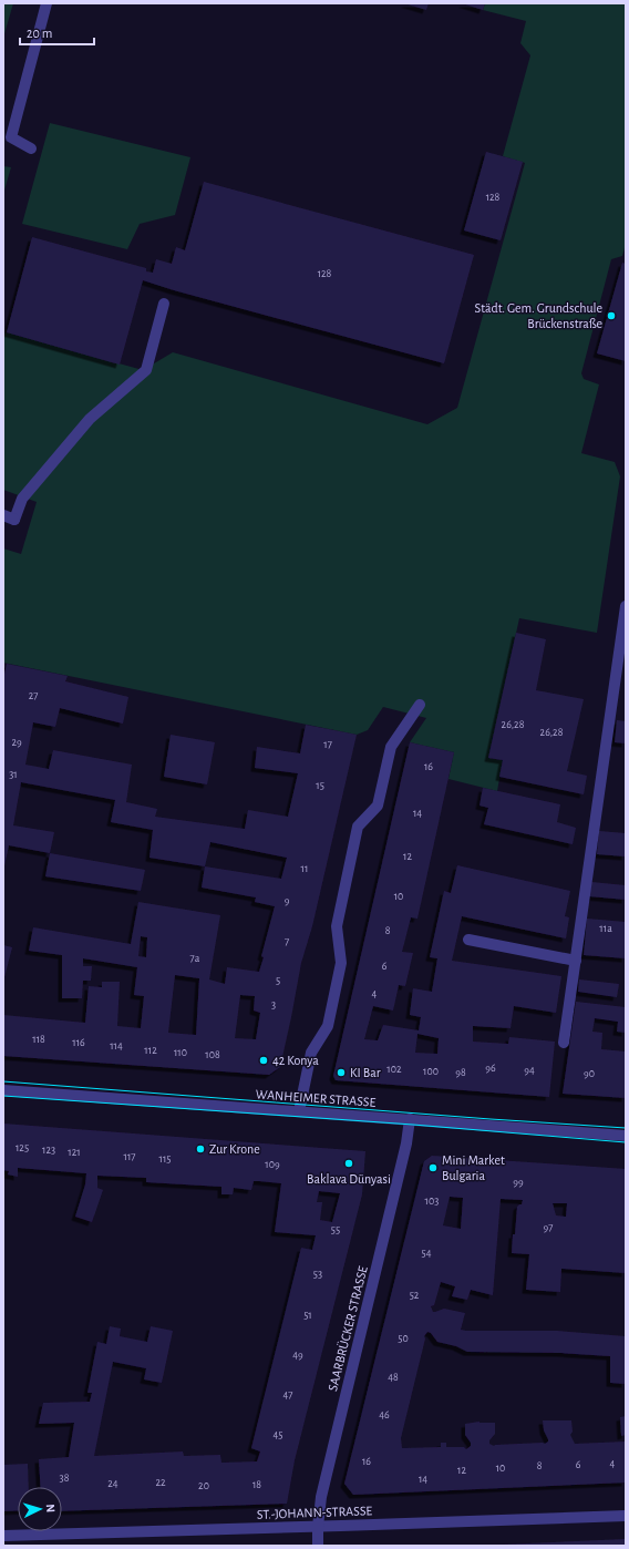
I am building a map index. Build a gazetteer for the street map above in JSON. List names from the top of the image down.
{
  "streets": {
    "street": ["WANHEIMER STRASSE", "SAARBRÜCKER STRASSE", "ST.-JOHANN-STRASSE"]
  },
  "crossings": [
    ["WANHEIMER STRASSE", "SAARBRÜCKER STRASSE"],
    ["SAARBRÜCKER STRASSE", "ST.-JOHANN-STRASSE"]
  ],
  "places": [
    "Städt. Gem. Grundschule Brückenstraße",
    "42 Konya",
    "KI Bar",
    "Zur Krone",
    "Baklava Dünyasi",
    "Mini Market Bulgaria"
  ],
  "house_numbers": [
    "128",
    "128",
    "27",
    "26,28",
    "26,28",
    "29",
    "17",
    "16",
    "31",
    "15",
    "14",
    "12",
    "11",
    "10",
    "9",
    "11a",
    "8",
    "7",
    "7a",
    "6",
    "5",
    "4",
    "3",
    "118",
    "116",
    "114",
    "112",
    "110",
    "108",
    "96",
    "102",
    "94",
    "100",
    "98",
    "90",
    "125",
    "123",
    "121",
    "117",
    "115",
    "109",
    "99",
    "103",
    "97",
    "55",
    "54",
    "53",
    "52",
    "51",
    "50",
    "49",
    "48",
    "47",
    "46",
    "45",
    "16",
    "4",
    "6",
    "8",
    "10",
    "12",
    "38",
    "14",
    "22",
    "24",
    "18",
    "20"
  ],
  "scale_bar": "20 m",
  "north": "right"
}
